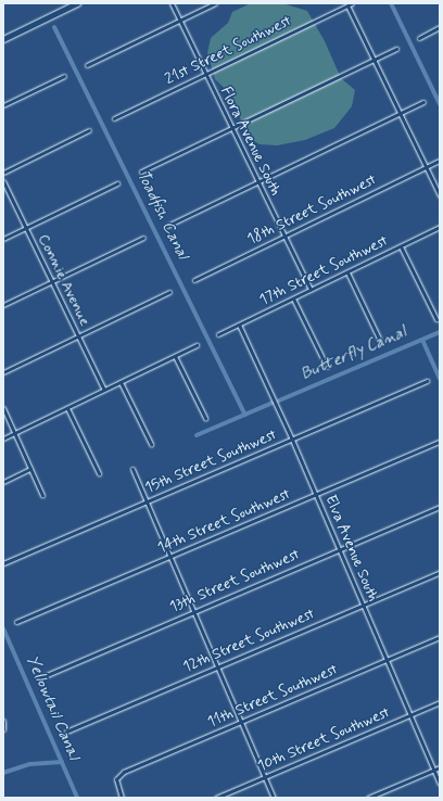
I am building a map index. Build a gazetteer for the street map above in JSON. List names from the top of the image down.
{
  "streets": {
    "street": [
      "21st Street Southwest",
      "Flora Avenue South",
      "18th Street Southwest",
      "17th Street Southwest",
      "Connie Avenue",
      "15th Street Southwest",
      "14th Street Southwest",
      "Elva Avenue South",
      "13th Street Southwest",
      "12th Street Southwest",
      "11th Street Southwest",
      "10th Street Southwest"
    ]
  },
  "crossings": [
    ["21st Street Southwest", "Flora Avenue South"],
    ["Flora Avenue South", "18th Street Southwest"],
    ["Flora Avenue South", "17th Street Southwest"],
    ["17th Street Southwest", "Elva Avenue South"],
    ["15th Street Southwest", "Elva Avenue South"],
    ["14th Street Southwest", "Elva Avenue South"],
    ["Elva Avenue South", "13th Street Southwest"],
    ["Elva Avenue South", "12th Street Southwest"],
    ["Elva Avenue South", "11th Street Southwest"],
    ["Elva Avenue South", "10th Street Southwest"]
  ],
  "water": ["Toadfish Canal", "Butterfly Canal", "Yellowtail Canal"]
}
